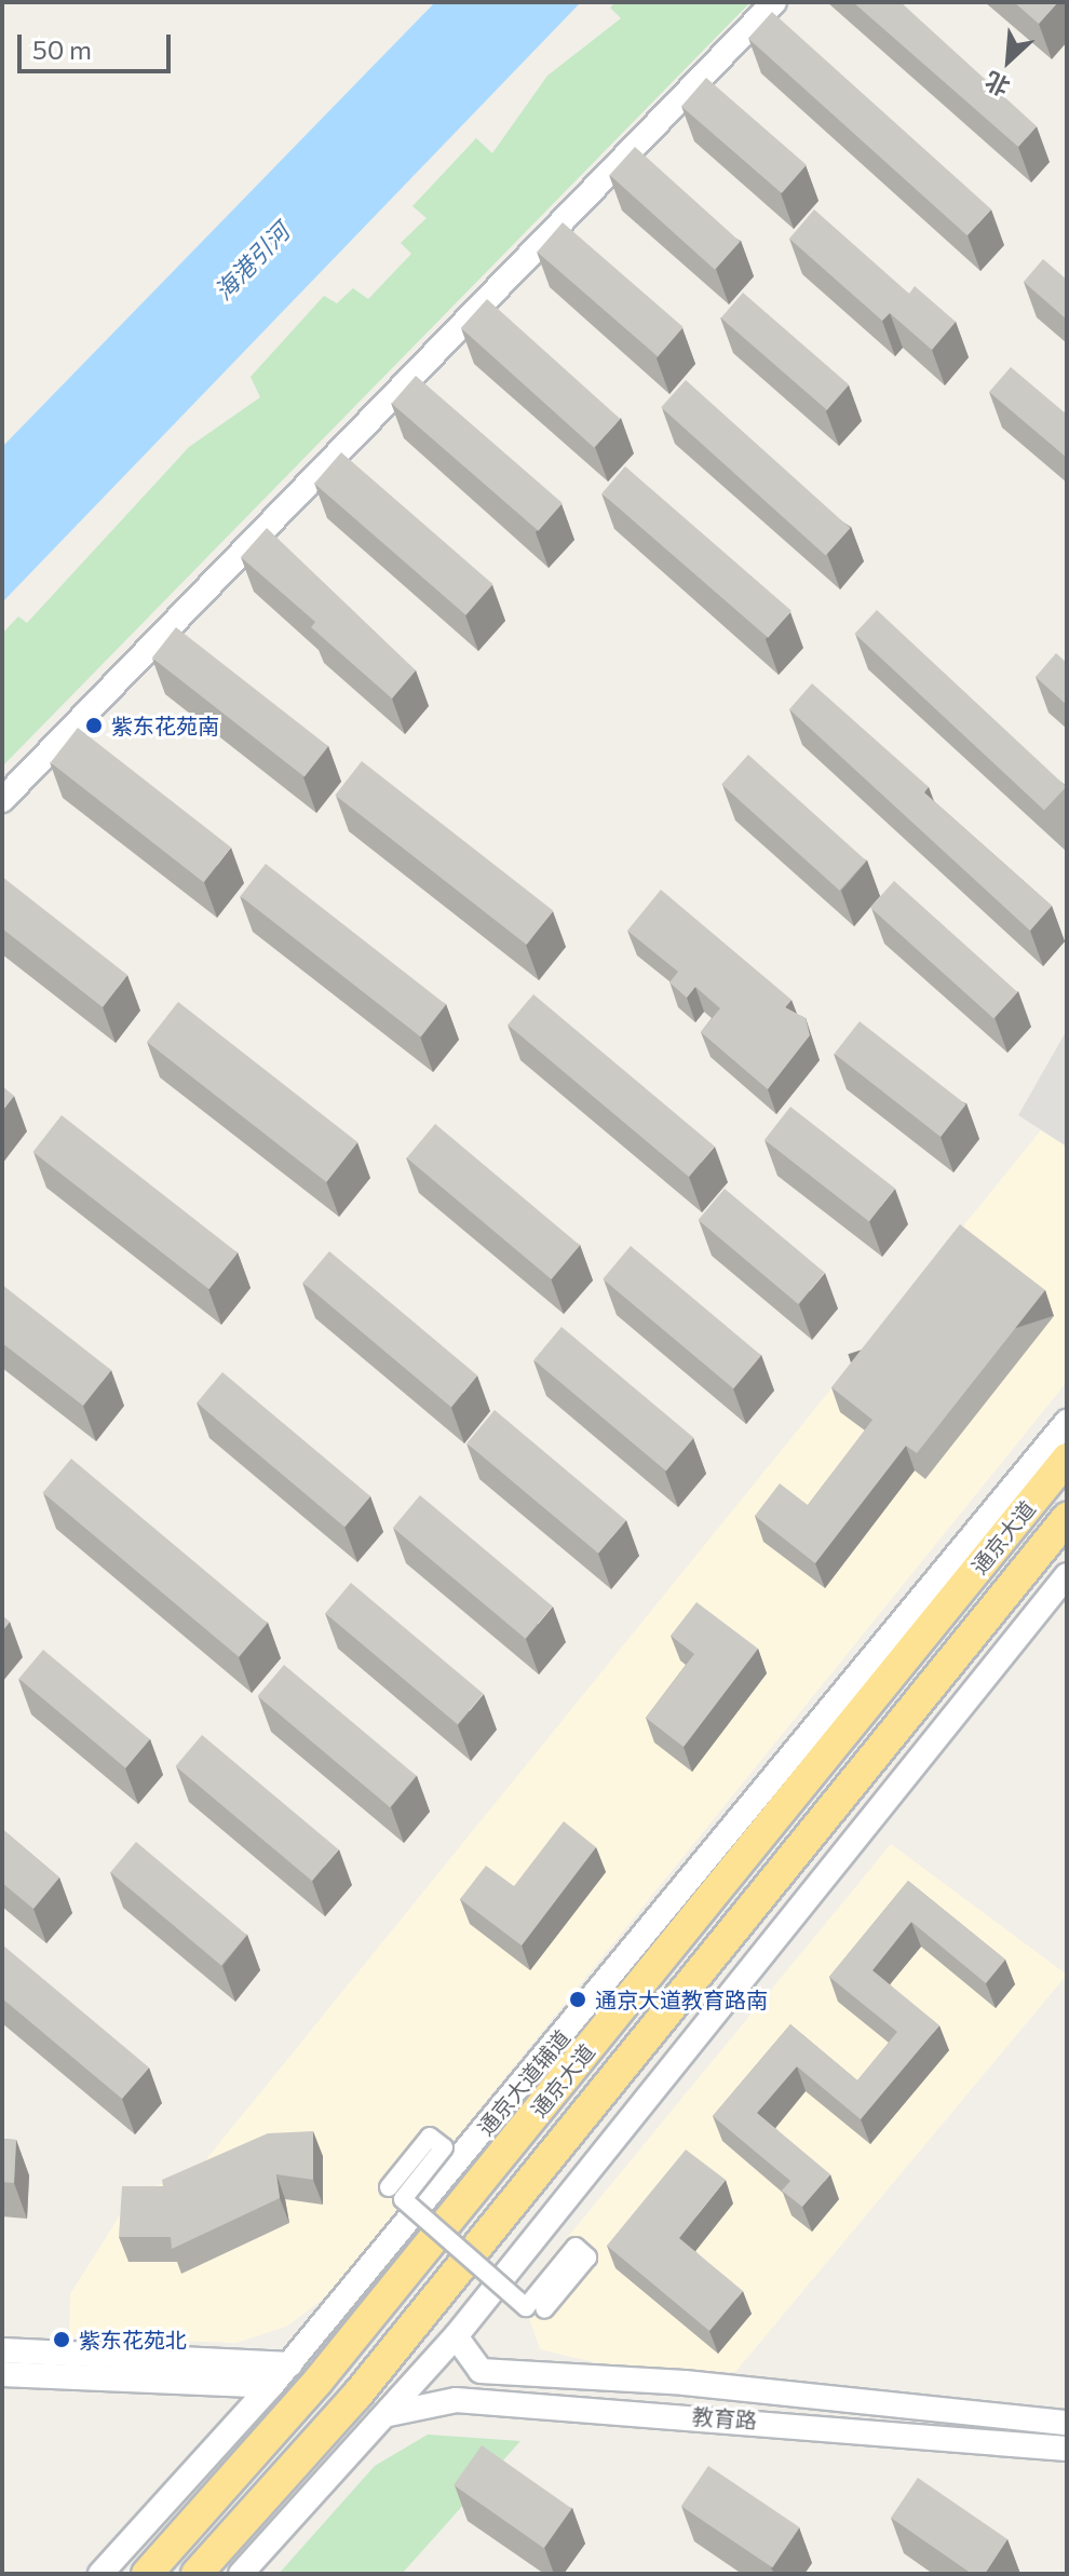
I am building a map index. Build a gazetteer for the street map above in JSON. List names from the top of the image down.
{
  "streets": {
    "highway": ["通京大道"],
    "street": ["通京大道辅道", "教育路"]
  },
  "water": ["海港引河"],
  "places": ["紫东花苑南", "通京大道教育路南", "紫东花苑北"],
  "scale_bar": "50 m",
  "north": "bottom left"
}
